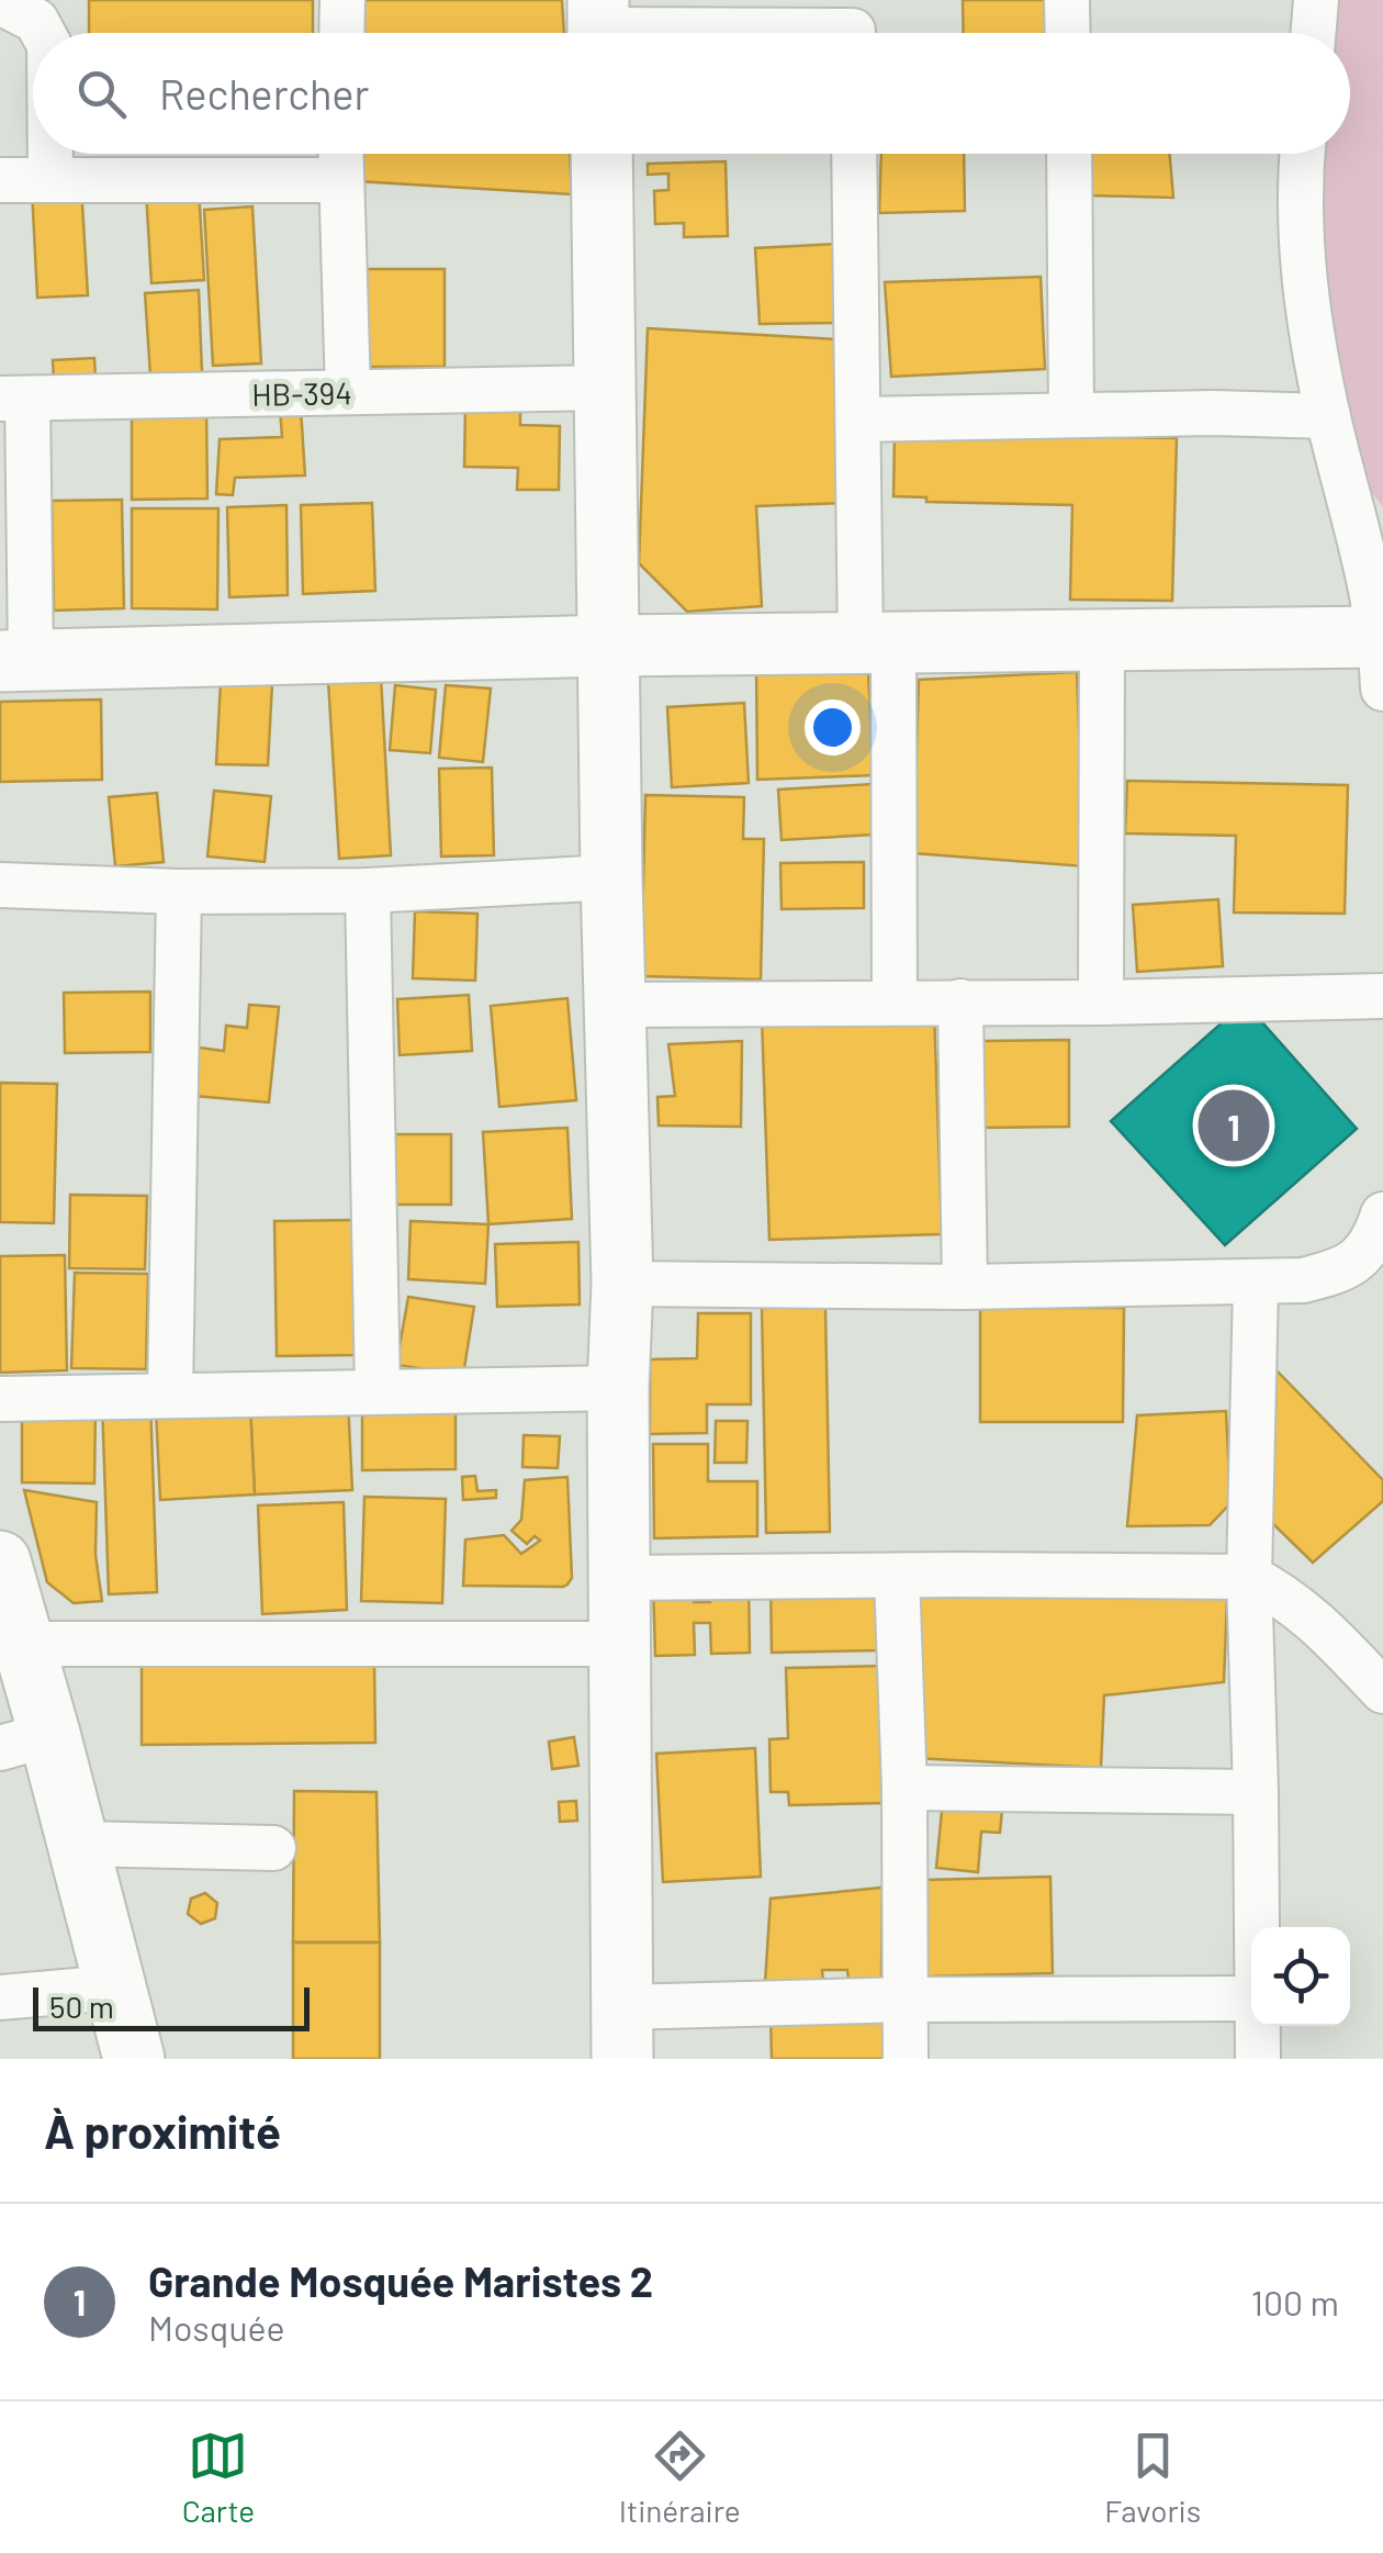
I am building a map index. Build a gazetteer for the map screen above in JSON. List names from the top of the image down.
{
  "streets": {
    "street": ["HB-394"]
  },
  "scale_bar": "50 m",
  "page": {
    "search": "Rechercher",
    "pins": "1",
    "scale": "50 m",
    "heading": "À proximité",
    "list": [
      {
        "mark": "1",
        "name": "Grande Mosquée Maristes 2",
        "note": "Mosquée",
        "value": "100 m"
      }
    ],
    "nav": ["Carte", "Itinéraire", "Favoris"]
  }
}
